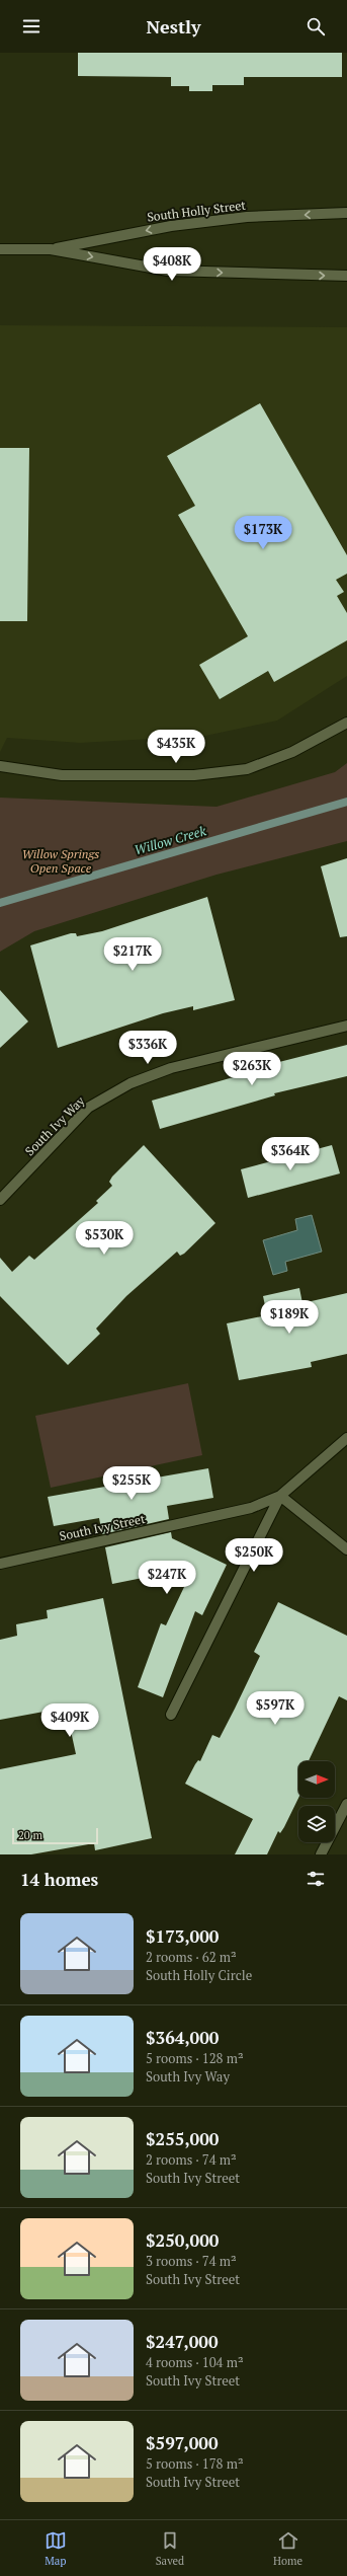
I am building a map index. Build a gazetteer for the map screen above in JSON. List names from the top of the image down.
{
  "streets": {
    "street": ["South Holly Street", "South Ivy Way", "South Ivy Street"]
  },
  "water": ["Willow Creek"],
  "parks": ["Willow Springs Open Space"],
  "scale_bar": "20 m",
  "north": "right",
  "page": {
    "header": "Nestly",
    "price": [
      "$408K",
      "$173K",
      "$435K",
      "$217K",
      "$336K",
      "$263K",
      "$364K",
      "$530K",
      "$189K",
      "$255K",
      "$250K",
      "$247K",
      "$597K",
      "$409K"
    ],
    "scale": "20 m",
    "heading": "14 homes",
    "list": [
      {
        "name": "$173,000",
        "note": "2 rooms · 62 m² · South Holly Circle"
      },
      {
        "name": "$364,000",
        "note": "5 rooms · 128 m² · South Ivy Way"
      },
      {
        "name": "$255,000",
        "note": "2 rooms · 74 m² · South Ivy Street"
      },
      {
        "name": "$250,000",
        "note": "3 rooms · 74 m² · South Ivy Street"
      },
      {
        "name": "$247,000",
        "note": "4 rooms · 104 m² · South Ivy Street"
      },
      {
        "name": "$597,000",
        "note": "5 rooms · 178 m² · South Ivy Street"
      }
    ],
    "tabs": ["Map", "Saved", "Home"]
  }
}
